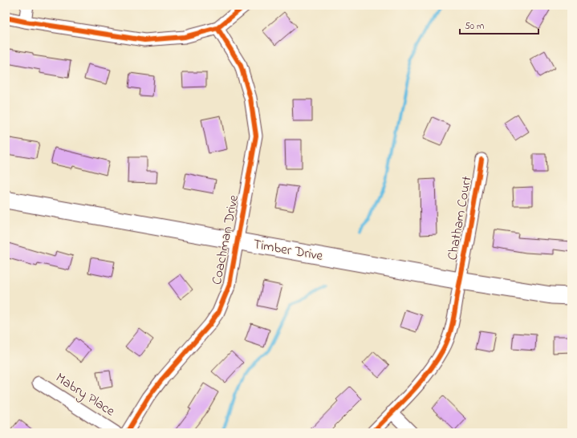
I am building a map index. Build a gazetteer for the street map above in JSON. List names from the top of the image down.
{
  "streets": {
    "main road": ["Timber Drive"],
    "street": ["Chatham Court", "Coachman Drive", "Mabry Place"]
  },
  "crossings": [
    ["Chatham Court", "Timber Drive"],
    ["Coachman Drive", "Timber Drive"]
  ],
  "scale_bar": "50 m"
}
